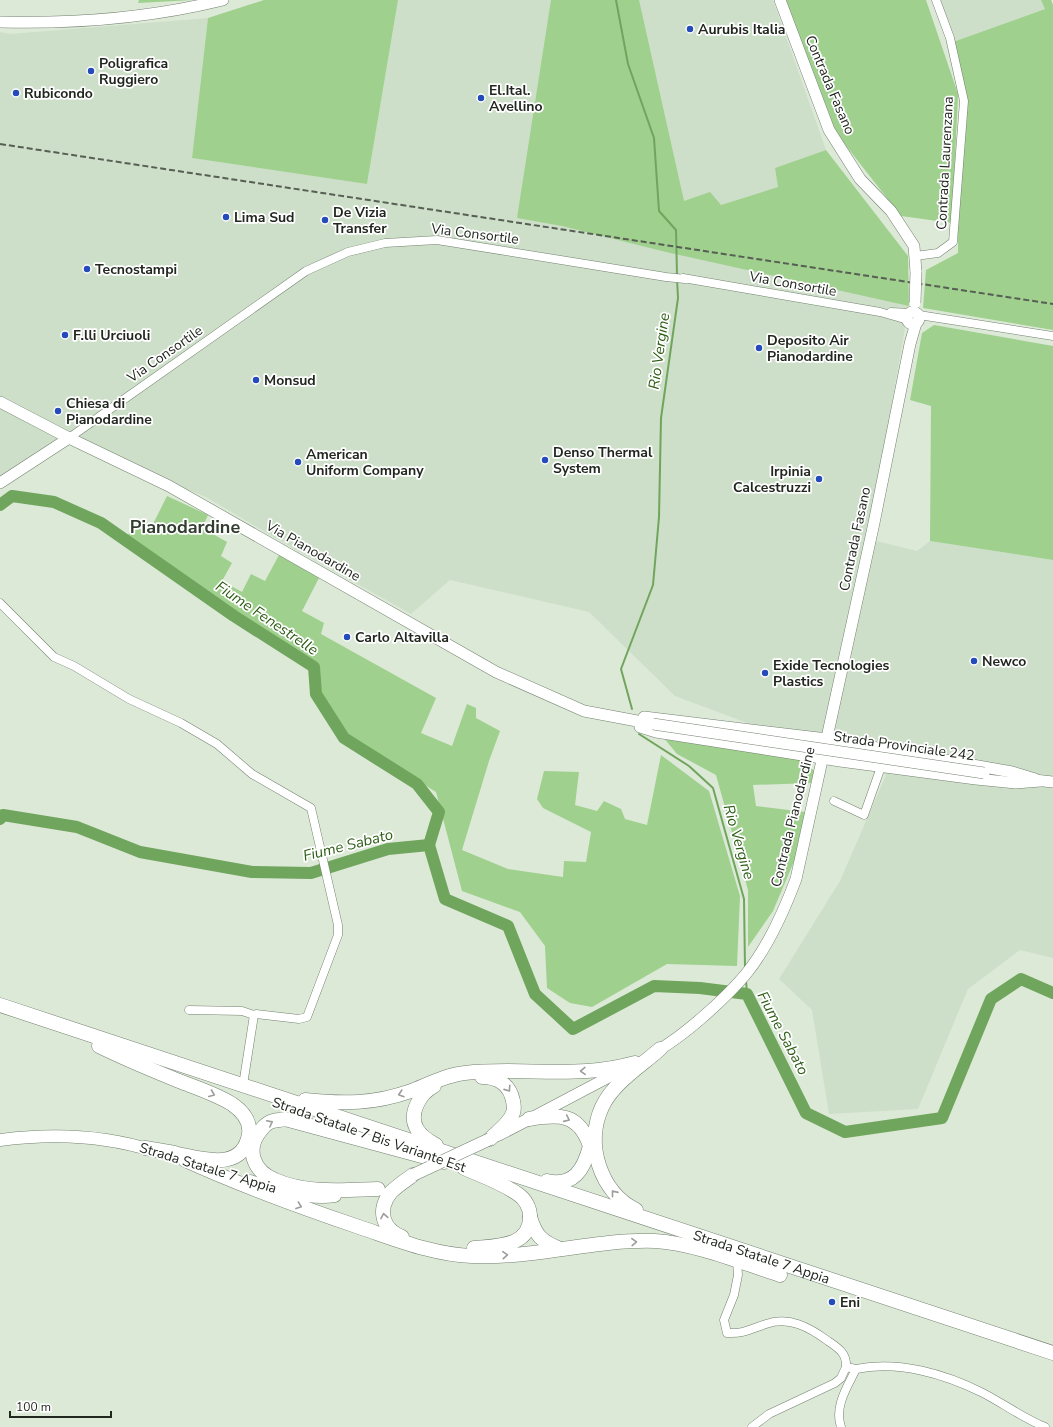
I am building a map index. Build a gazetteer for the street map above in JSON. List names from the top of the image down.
{
  "streets": {
    "highway": ["Strada Statale 7 Bis Variante Est", "Strada Statale 7 Appia"],
    "street": [
      "Contrada Fasano",
      "Contrada Laurenzana",
      "Via Consortile",
      "Via Pianodardine",
      "Strada Provinciale 242",
      "Contrada Pianodardine"
    ]
  },
  "crossings": [
    ["Contrada Fasano", "Contrada Laurenzana"],
    ["Contrada Fasano", "Via Consortile"],
    ["Contrada Fasano", "Contrada Pianodardine"],
    ["Via Consortile", "Via Pianodardine"],
    ["Via Pianodardine", "Strada Provinciale 242"],
    ["Contrada Pianodardine", "Strada Statale 7 Appia"],
    ["Strada Statale 7 Bis Variante Est", "Strada Statale 7 Appia"]
  ],
  "districts": ["Pianodardine"],
  "water": ["Rio Vergine", "Fiume Fenestrelle", "Fiume Sabato"],
  "places": [
    "Aurubis Italia",
    "Poligrafica Ruggiero",
    "Rubicondo",
    "El.Ital. Avellino",
    "Lima Sud",
    "De Vizia Transfer",
    "Tecnostampi",
    "F.lli Urciuoli",
    "Deposito Air Pianodardine",
    "Monsud",
    "Chiesa di Pianodardine",
    "Denso Thermal System",
    "American Uniform Company",
    "Irpinia Calcestruzzi",
    "Carlo Altavilla",
    "Newco",
    "Exide Tecnologies Plastics",
    "Eni"
  ],
  "scale_bar": "100 m"
}
